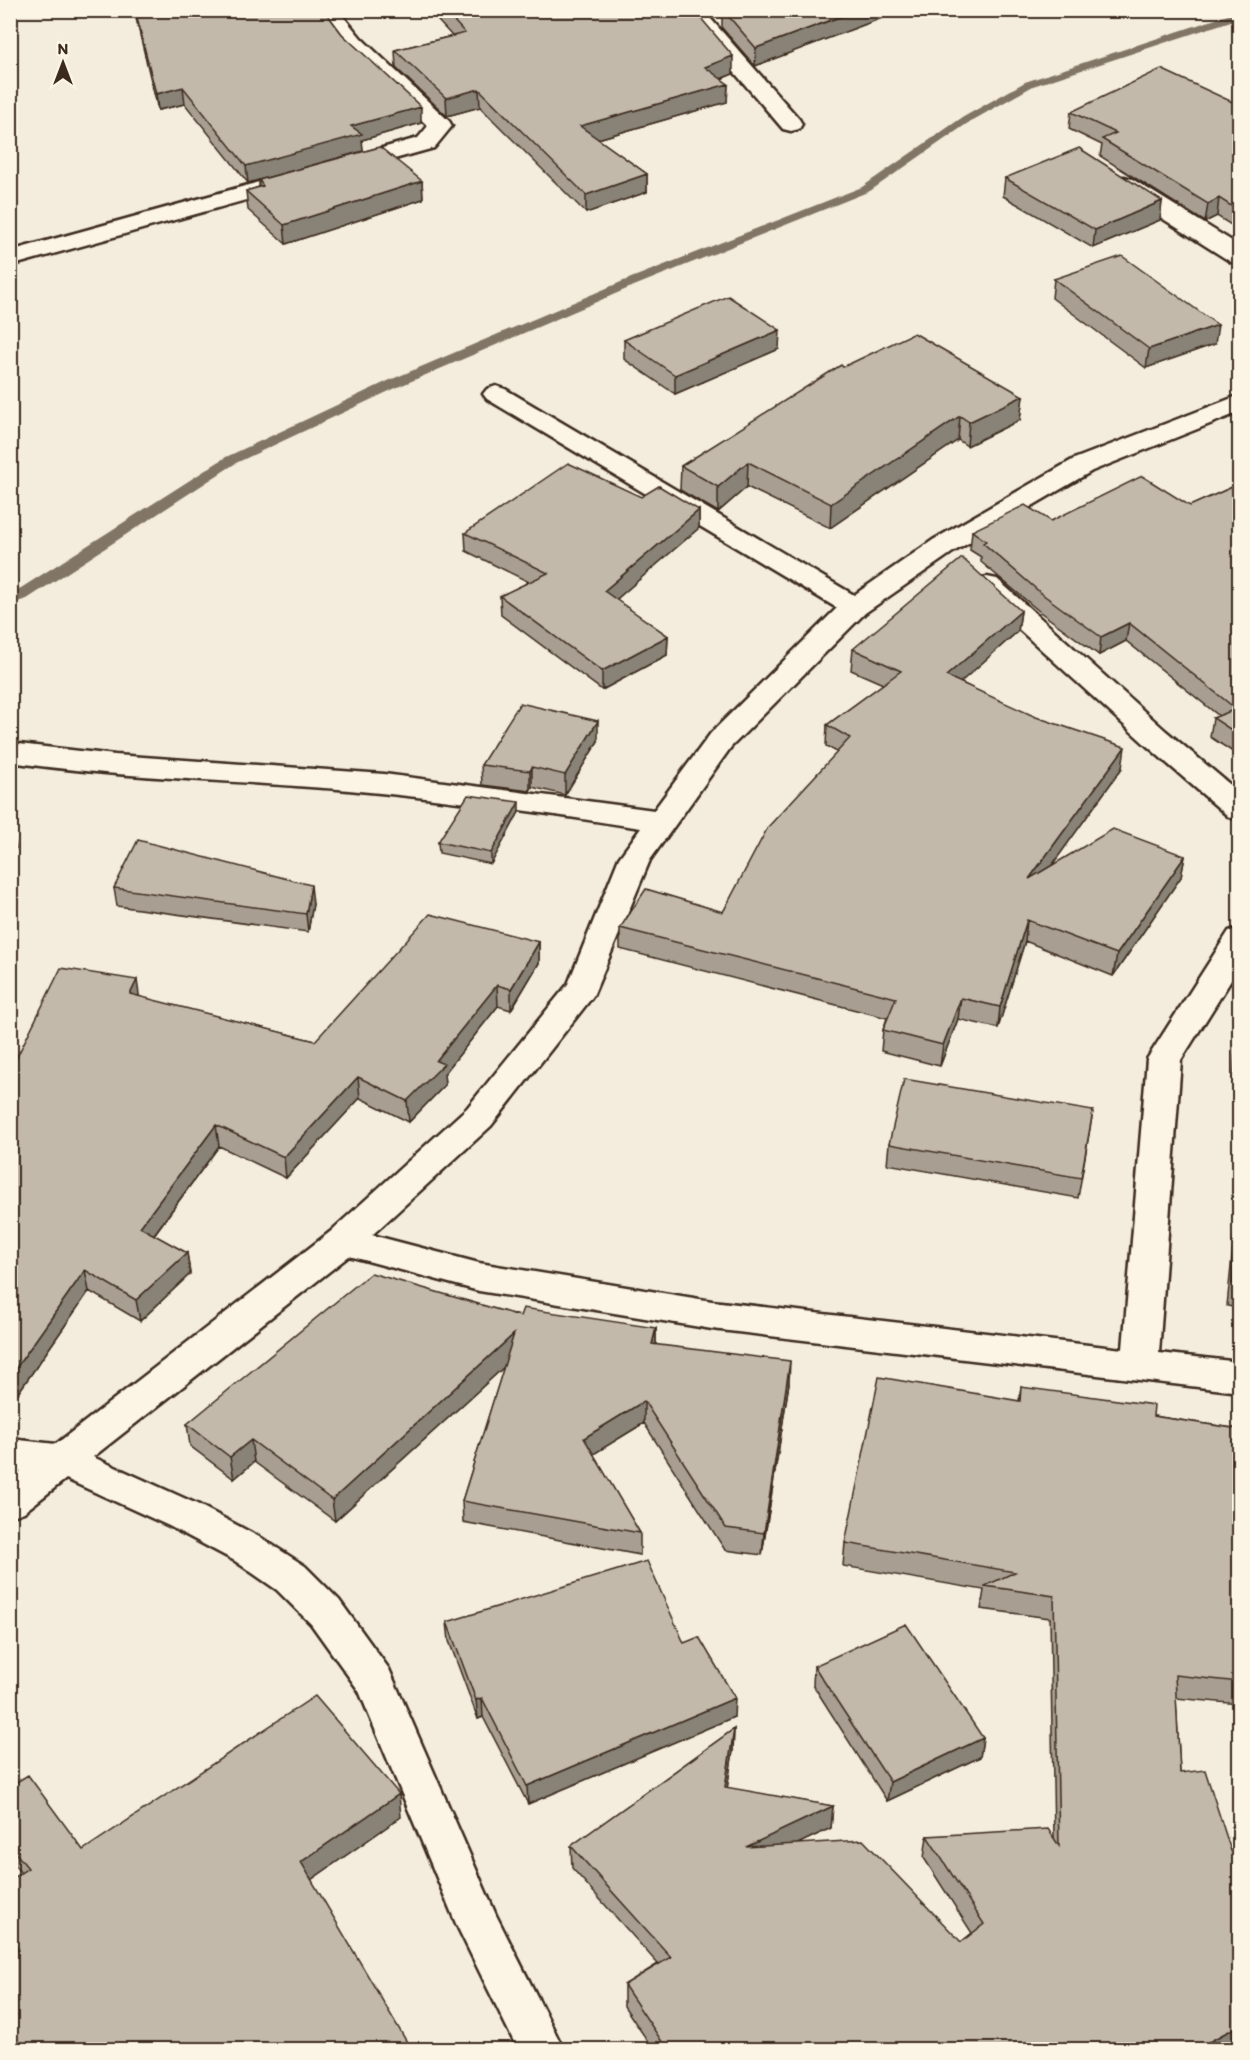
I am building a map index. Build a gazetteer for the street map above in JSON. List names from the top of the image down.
{
  "north": "top"
}
